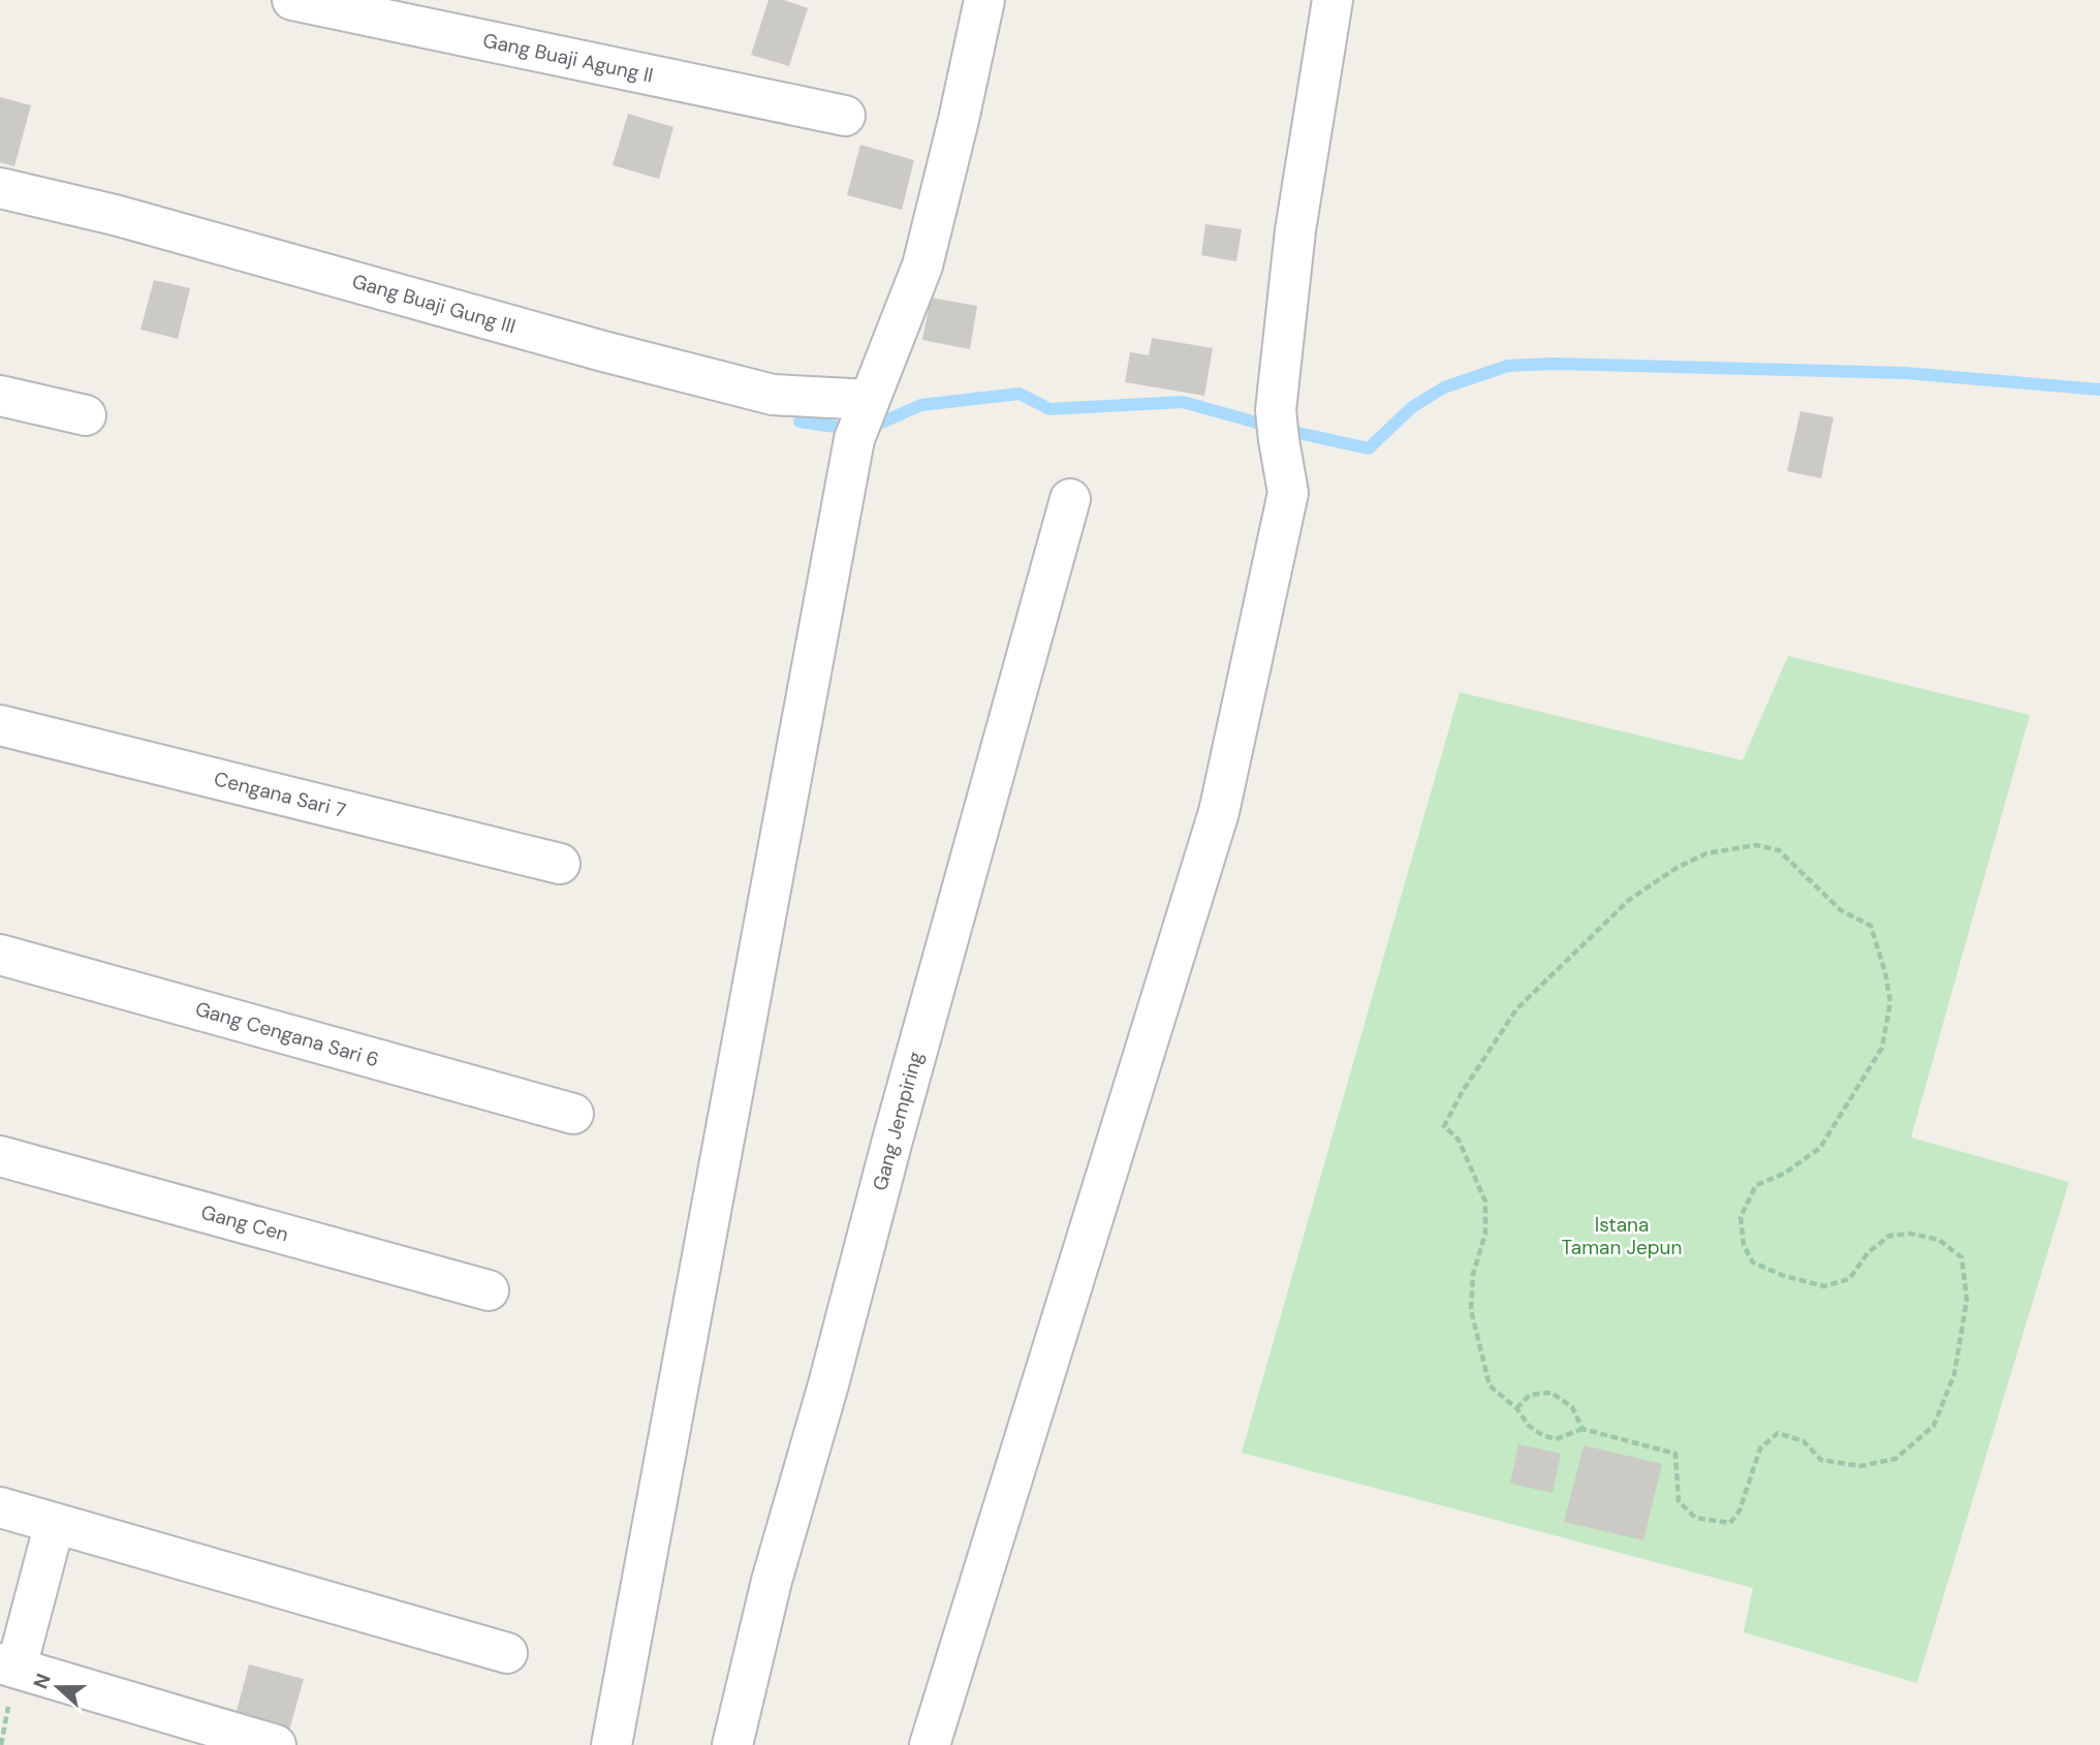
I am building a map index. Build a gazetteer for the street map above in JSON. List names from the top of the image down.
{
  "streets": {
    "street": [
      "Gang Buaji Agung II",
      "Gang Buaji Gung III",
      "Cengana Sari 7",
      "Gang Cengana Sari 6",
      "Gang Jempiring",
      "Gang Cen"
    ]
  },
  "parks": ["Istana Taman Jepun"],
  "north": "left"
}
